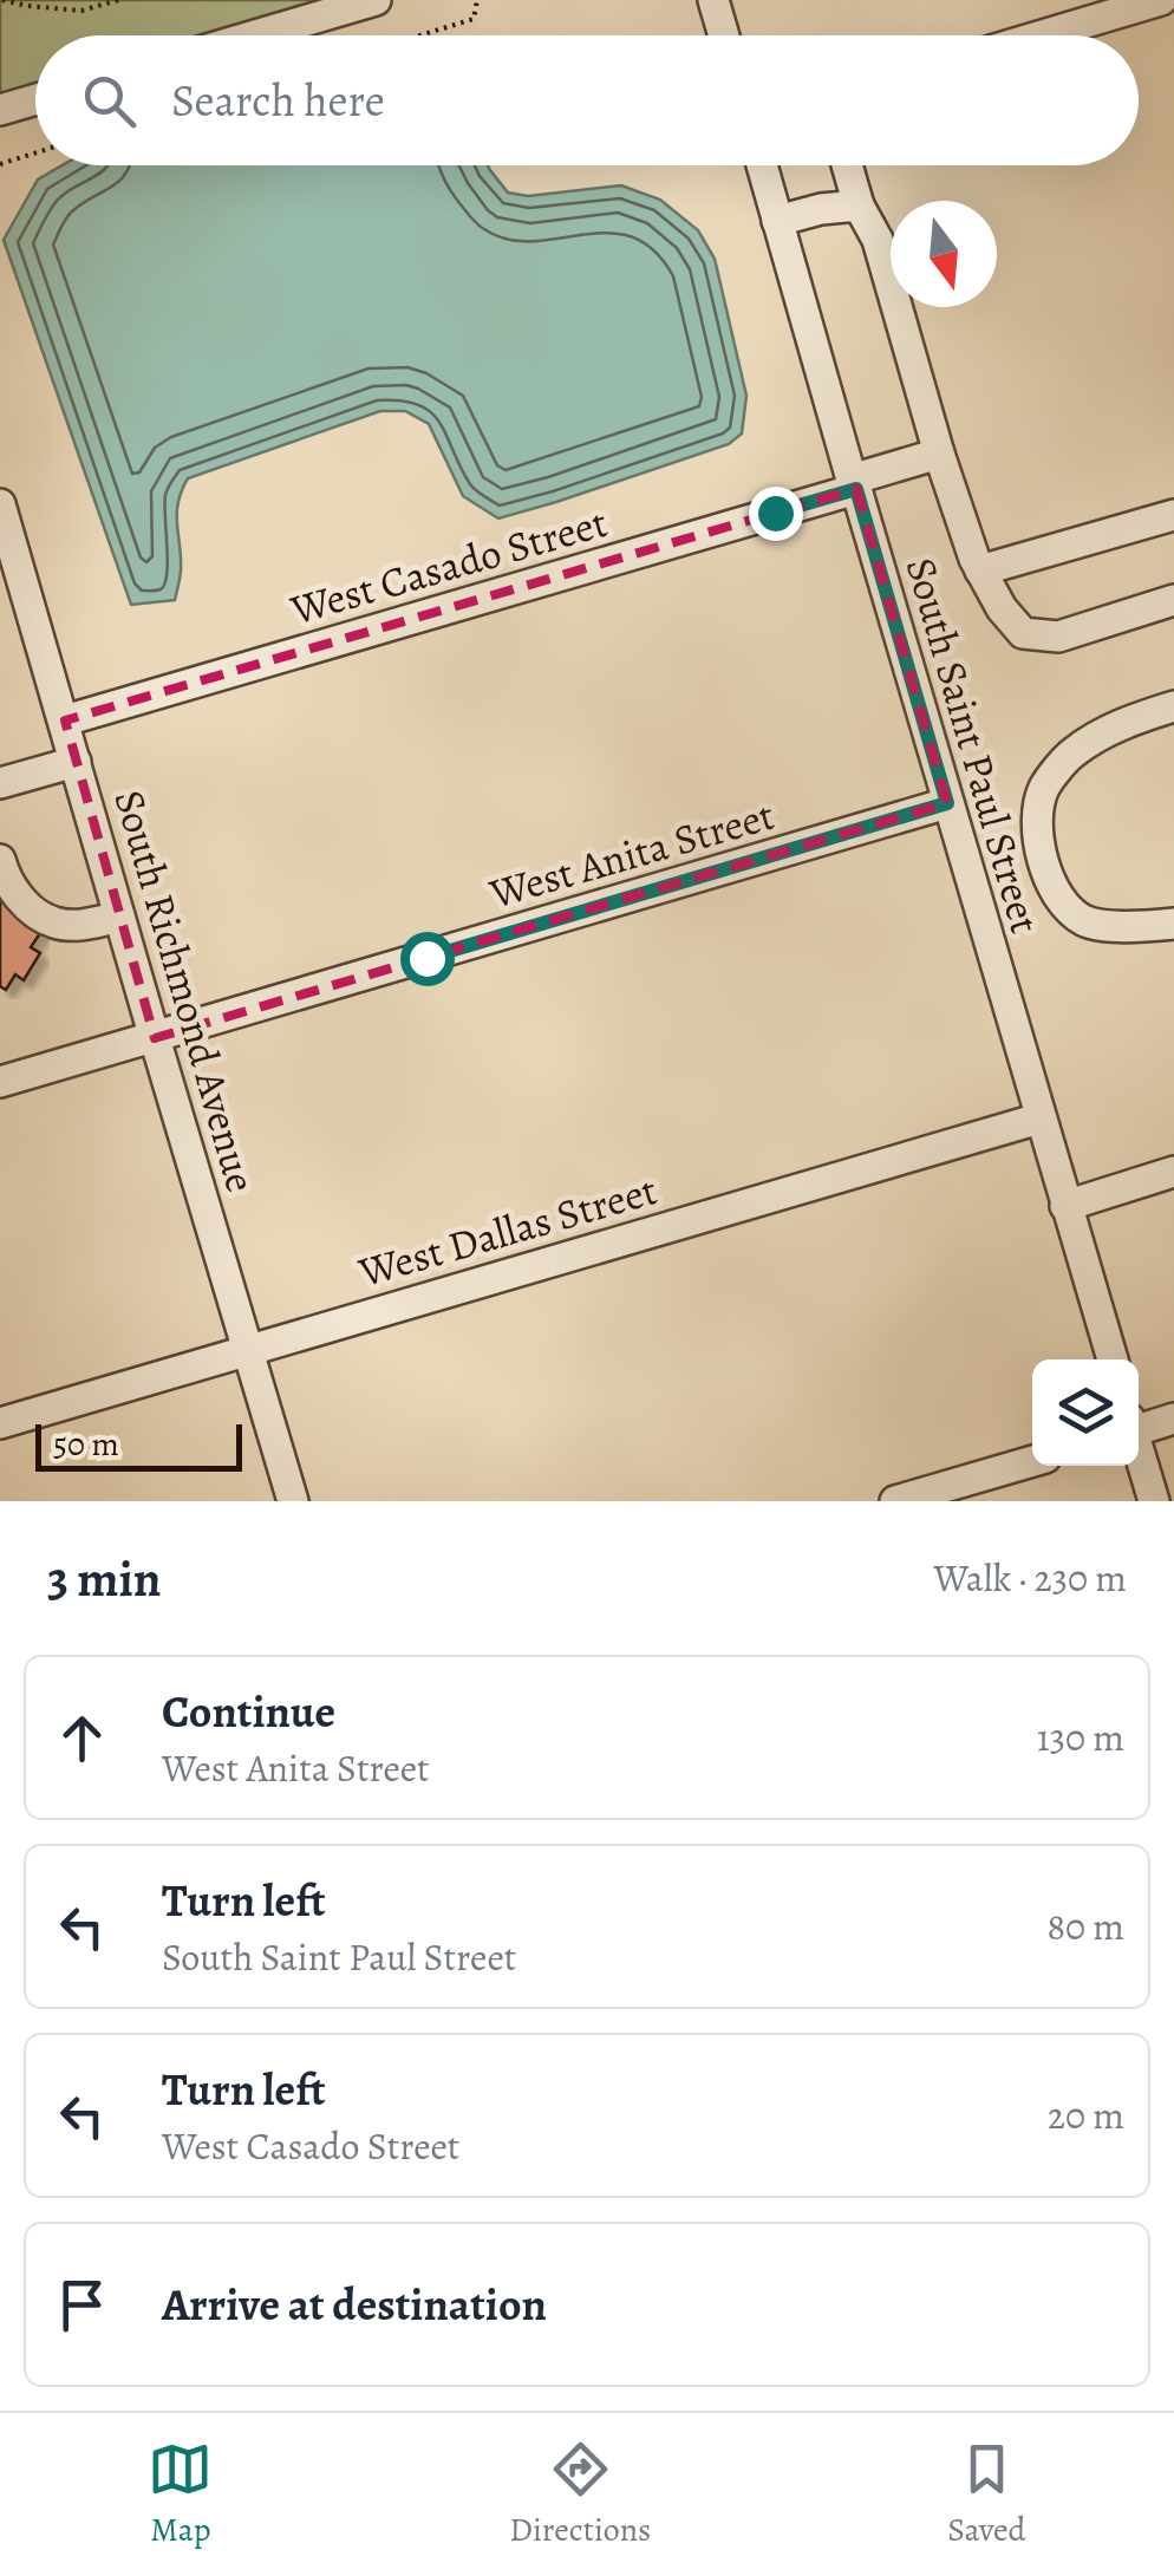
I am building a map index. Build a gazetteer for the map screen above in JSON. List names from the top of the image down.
{
  "streets": {
    "street": [
      "West Casado Street",
      "South Saint Paul Street",
      "West Anita Street",
      "South Richmond Avenue",
      "West Dallas Street"
    ]
  },
  "crossings": [
    ["West Casado Street", "South Saint Paul Street"],
    ["West Casado Street", "South Richmond Avenue"],
    ["South Saint Paul Street", "West Anita Street"],
    ["South Saint Paul Street", "West Dallas Street"],
    ["West Anita Street", "South Richmond Avenue"],
    ["South Richmond Avenue", "West Dallas Street"]
  ],
  "scale_bar": "50 m",
  "north": "bottom",
  "page": {
    "search": "Search here",
    "scale": "50 m",
    "heading": ["3 min", "Walk · 230 m"],
    "list": [
      ["Continue", "West Anita Street", "130 m"],
      ["Turn left", "South Saint Paul Street", "80 m"],
      ["Turn left", "West Casado Street", "20 m"],
      "Arrive at destination"
    ],
    "nav": ["Map", "Directions", "Saved"]
  }
}
